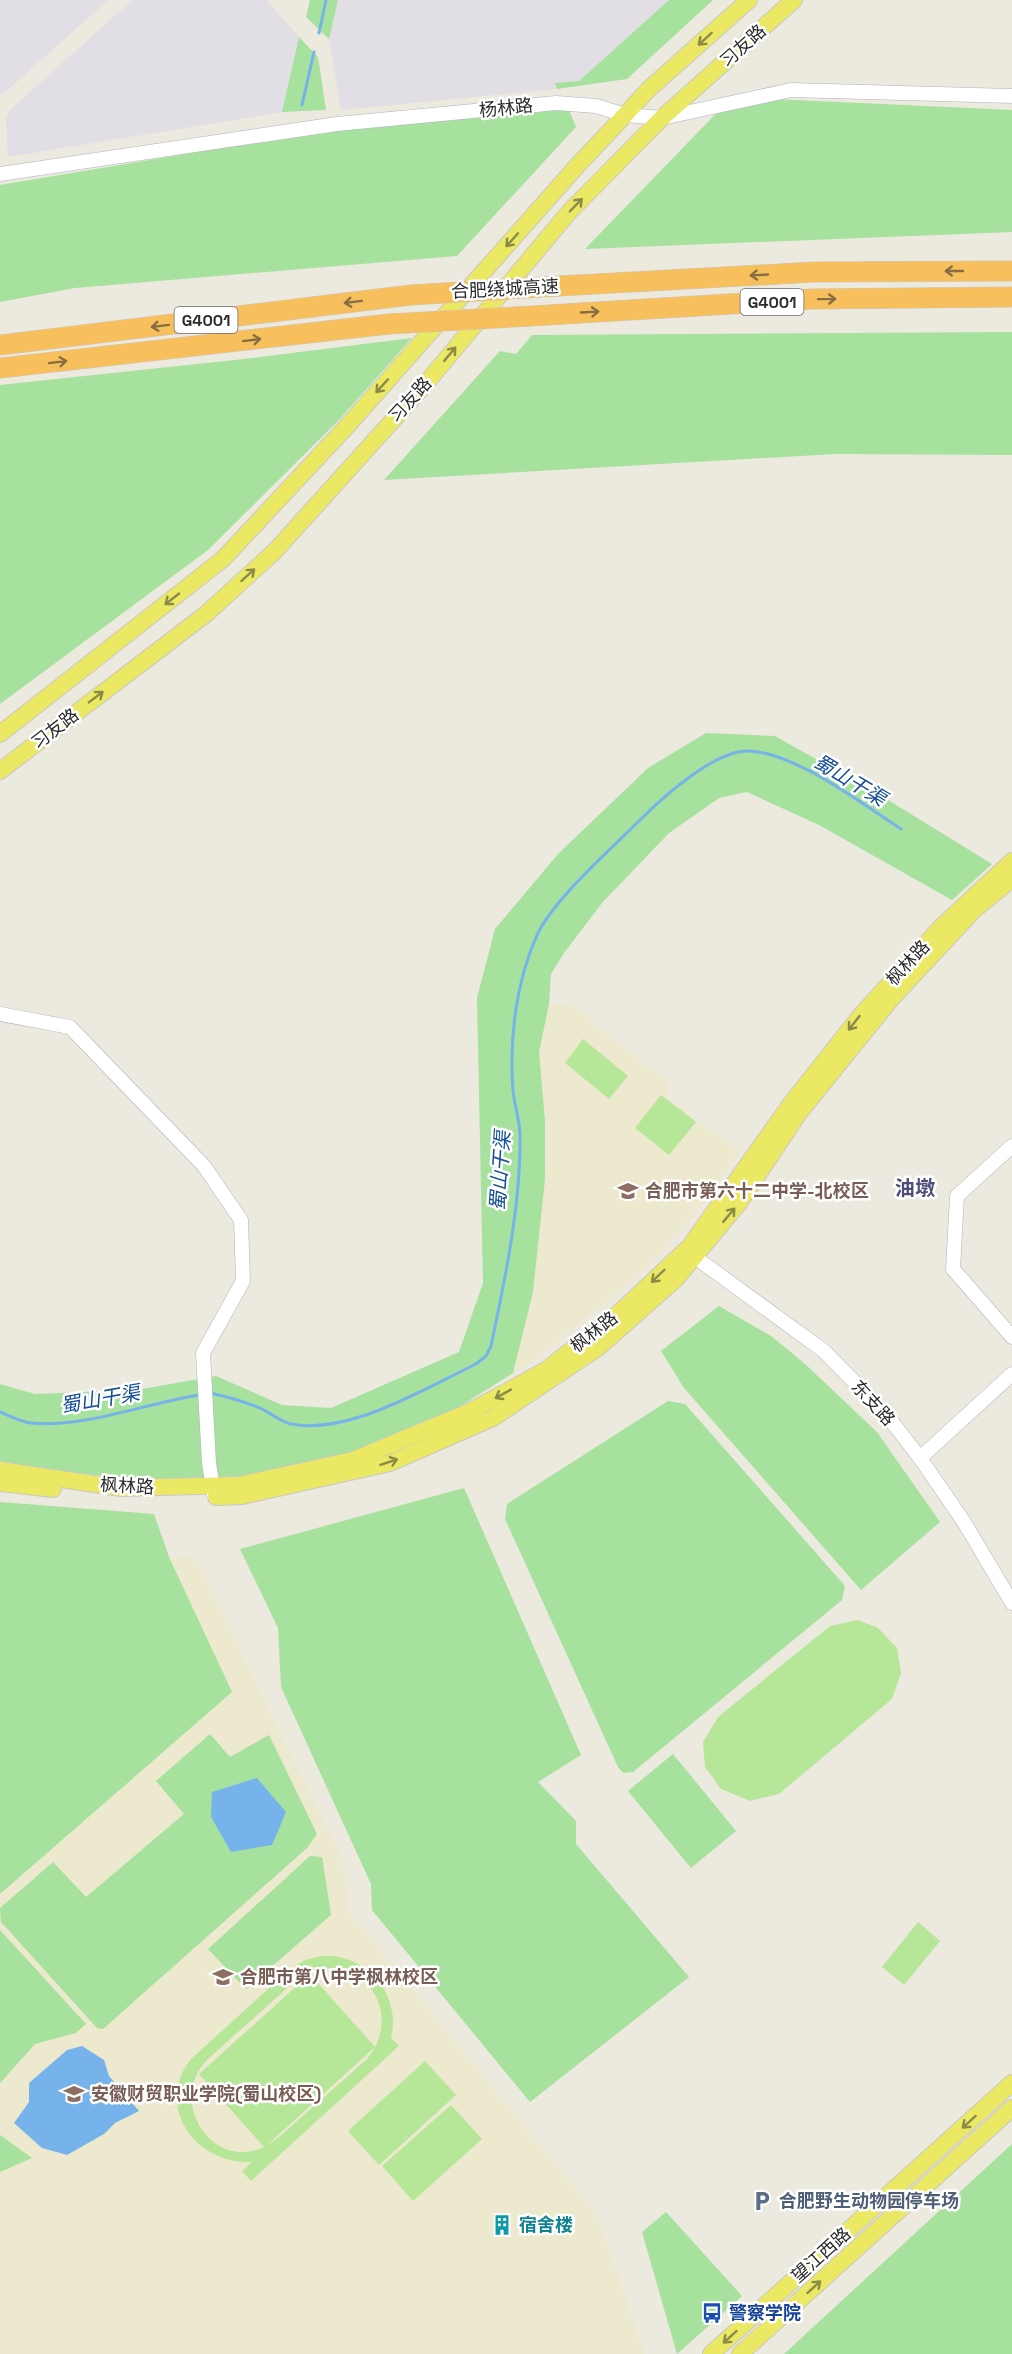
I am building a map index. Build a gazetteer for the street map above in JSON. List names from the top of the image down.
{
  "streets": {
    "highway": ["合肥绕城高速", "G4001"],
    "main road": ["习友路", "枫林路", "望江西路"],
    "street": ["杨林路", "东支路"]
  },
  "crossings": [
    ["习友路", "杨林路"],
    ["枫林路", "东支路"]
  ],
  "districts": ["油墩"],
  "water": ["蜀山干渠"],
  "places": {
    "school or university": ["合肥市第六十二中学-北校区", "合肥市第八中学枫林校区", "安徽财贸职业学院(蜀山校区)"],
    "parking": ["合肥野生动物园停车场"],
    "building": ["宿舍楼"],
    "bus stop": ["警察学院"]
  }
}
